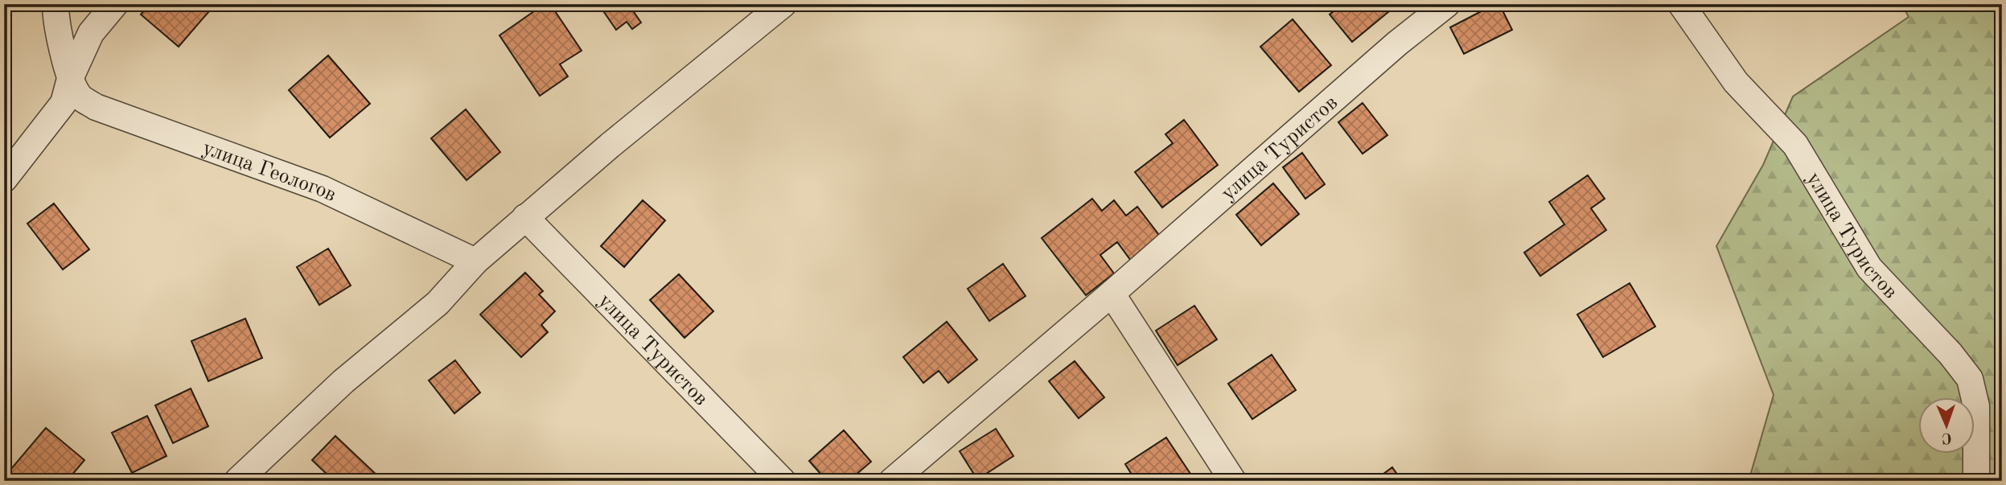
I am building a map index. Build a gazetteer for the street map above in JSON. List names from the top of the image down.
{
  "streets": {
    "street": ["улица Туристов", "улица Геологов"]
  },
  "north": "bottom"
}
